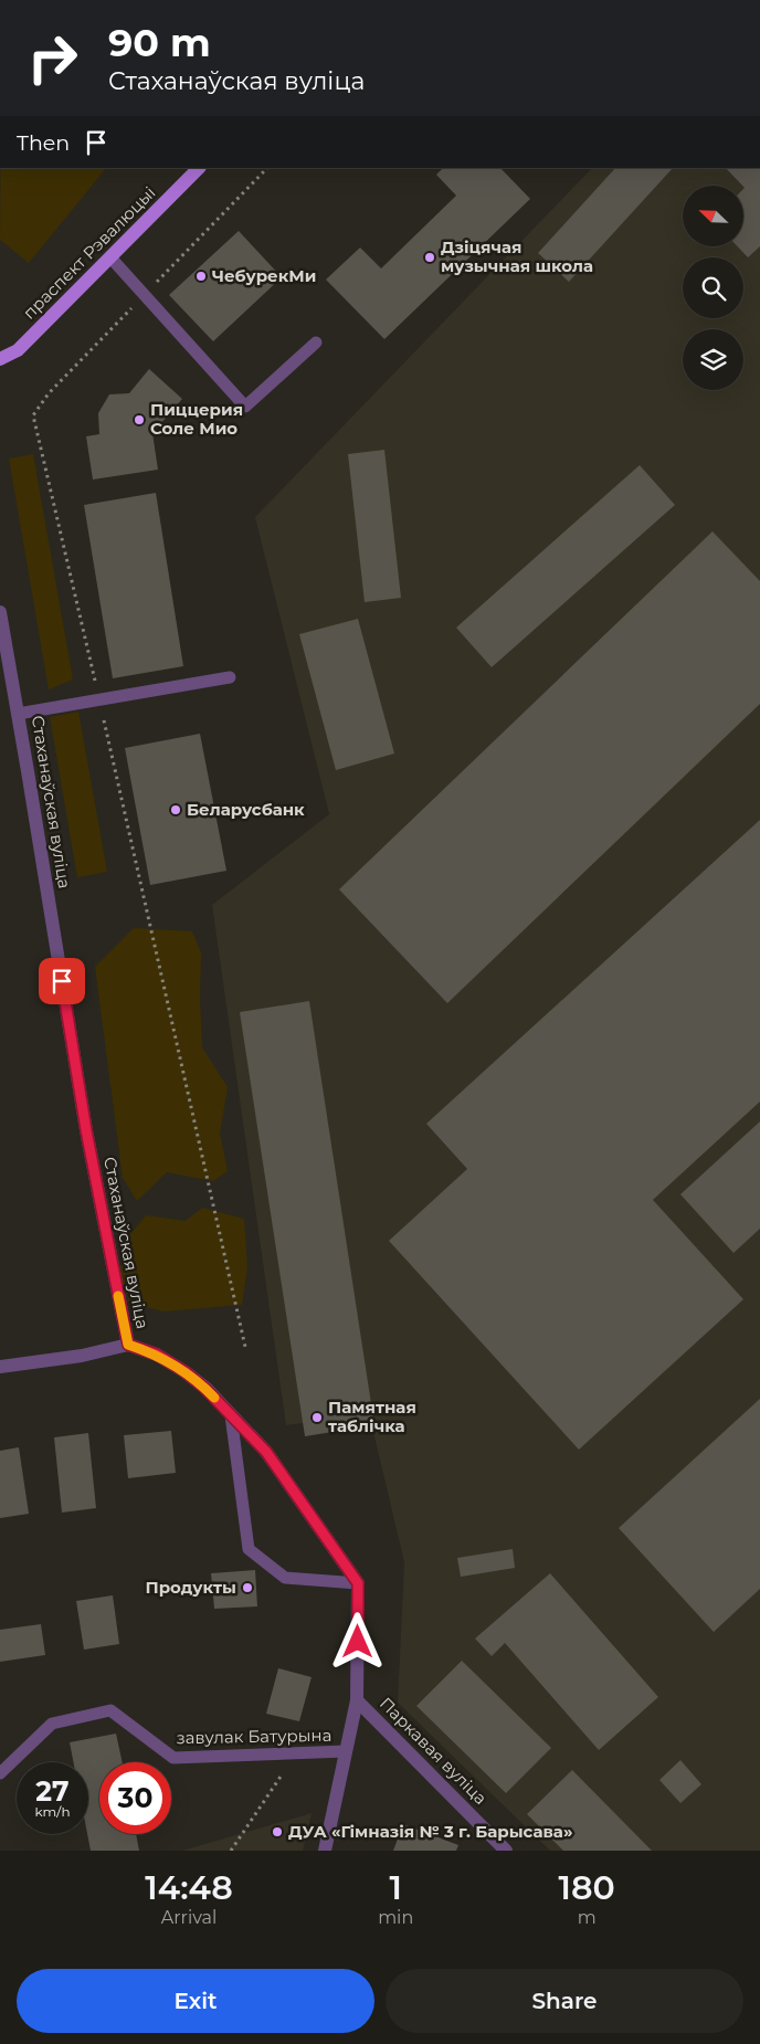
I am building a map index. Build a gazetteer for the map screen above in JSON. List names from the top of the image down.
{
  "streets": {
    "main road": ["праспект Рэвалюцыі"],
    "street": ["Стаханаўская вуліца", "Паркавая вуліца"],
    "lane": ["завулак Батурына"]
  },
  "places": [
    "Дзіцячая музычная школа",
    "ЧебурекМи",
    "Пиццерия Соле Мио",
    "Беларусбанк",
    "Памятная таблічка",
    "Продукты",
    "ДУА «Гімназія № 3 г. Барысава»"
  ],
  "north": "top left",
  "page": {
    "turn": ["90 m", "Стаханаўская вуліца"],
    "then": "Then",
    "speed": "27 km/h",
    "limit": "30",
    "eta": [
      "14:48",
      "Arrival",
      "1",
      "min",
      "180",
      "m"
    ],
    "buttons": ["Exit", "Share"]
  }
}
